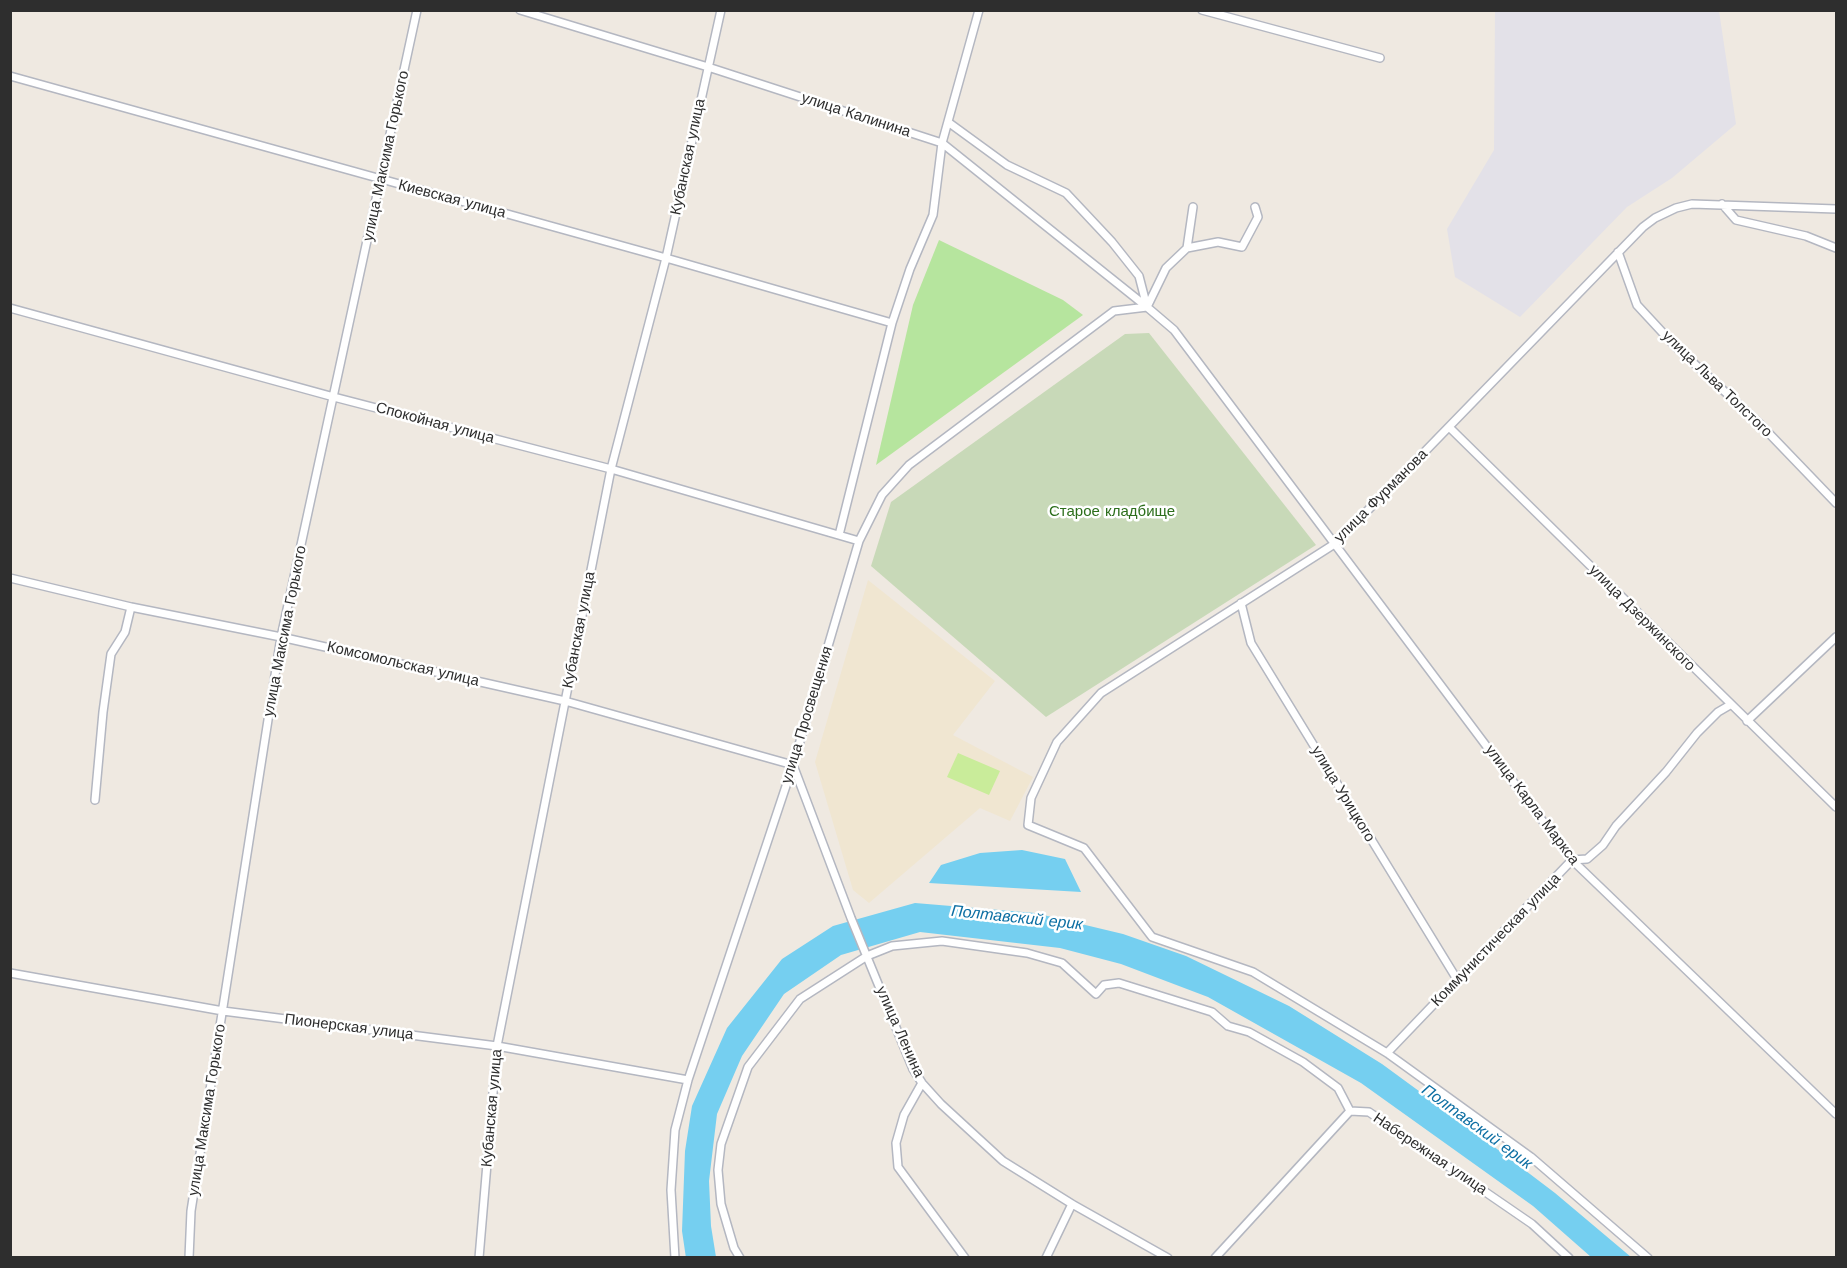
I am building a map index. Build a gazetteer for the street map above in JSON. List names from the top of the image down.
{
  "streets": {
    "street": [
      "улица Калинина",
      "улица Максима Горького",
      "Кубанская улица",
      "Киевская улица",
      "улица Льва Толстого",
      "Спокойная улица",
      "улица Фурманова",
      "улица Дзержинского",
      "Комсомольская улица",
      "улица Просвещения",
      "улица Урицкого",
      "улица Карла Маркса",
      "Коммунистическая улица",
      "Пионерская улица",
      "улица Ленина",
      "Набережная улица"
    ]
  },
  "crossings": [
    ["улица Калинина", "Кубанская улица"],
    ["улица Калинина", "улица Просвещения"],
    ["улица Калинина", "улица Карла Маркса"],
    ["улица Максима Горького", "Киевская улица"],
    ["улица Максима Горького", "Спокойная улица"],
    ["улица Максима Горького", "Комсомольская улица"],
    ["улица Максима Горького", "Пионерская улица"],
    ["Кубанская улица", "Киевская улица"],
    ["Кубанская улица", "Спокойная улица"],
    ["Кубанская улица", "Комсомольская улица"],
    ["Кубанская улица", "Пионерская улица"],
    ["улица Льва Толстого", "улица Фурманова"],
    ["Спокойная улица", "улица Просвещения"],
    ["улица Фурманова", "улица Дзержинского"],
    ["улица Фурманова", "улица Урицкого"],
    ["улица Фурманова", "улица Карла Маркса"],
    ["улица Фурманова", "Коммунистическая улица"],
    ["улица Дзержинского", "Коммунистическая улица"],
    ["Комсомольская улица", "улица Просвещения"],
    ["Комсомольская улица", "улица Ленина"],
    ["улица Просвещения", "улица Карла Маркса"],
    ["улица Просвещения", "Пионерская улица"],
    ["улица Просвещения", "улица Ленина"],
    ["улица Урицкого", "Коммунистическая улица"],
    ["улица Карла Маркса", "Коммунистическая улица"]
  ],
  "water": ["Полтавский ерик"],
  "parks": ["Старое кладбище"]
}
